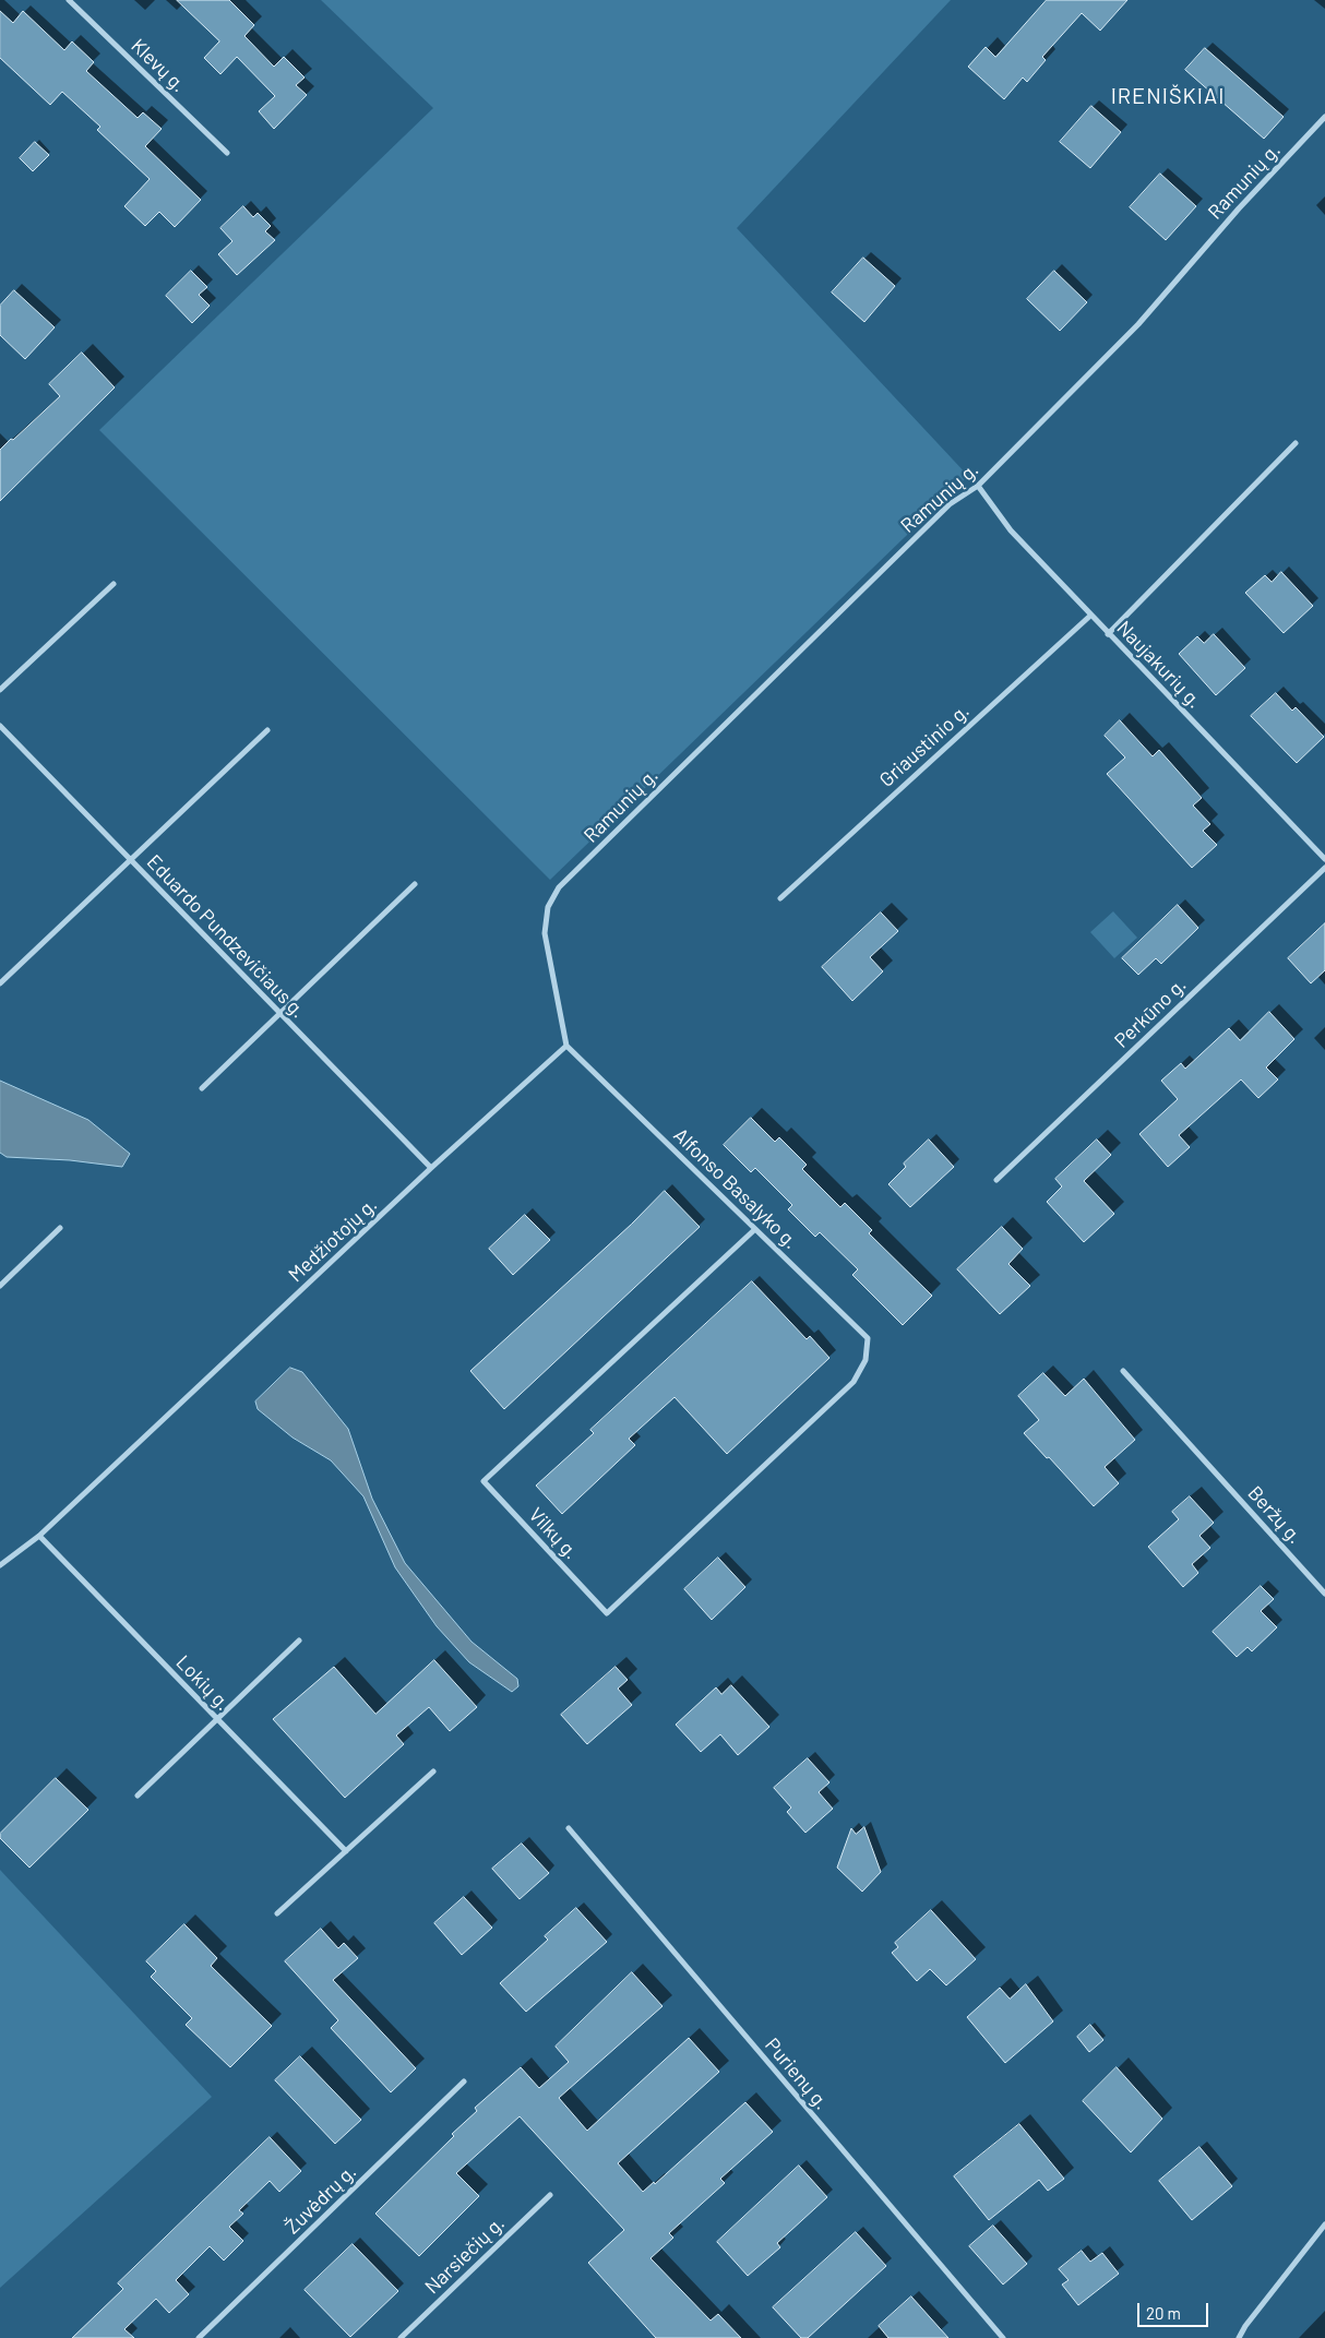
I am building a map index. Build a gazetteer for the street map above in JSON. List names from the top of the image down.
{
  "streets": {
    "street": [
      "Klevų g.",
      "Ramunių g.",
      "Naujakurių g.",
      "Griaustinio g.",
      "Eduardo Pundzevičiaus g.",
      "Perkūno g.",
      "Alfonso Basalyko g.",
      "Medžiotojų g.",
      "Beržų g.",
      "Vilkų g.",
      "Lokių g.",
      "Purienų g.",
      "Žuvėdrų g.",
      "Narsiečių g."
    ]
  },
  "crossings": [
    ["Ramunių g.", "Naujakurių g."],
    ["Ramunių g.", "Alfonso Basalyko g."],
    ["Ramunių g.", "Medžiotojų g."],
    ["Naujakurių g.", "Griaustinio g."],
    ["Eduardo Pundzevičiaus g.", "Medžiotojų g."],
    ["Alfonso Basalyko g.", "Medžiotojų g."],
    ["Alfonso Basalyko g.", "Vilkų g."],
    ["Medžiotojų g.", "Lokių g."]
  ],
  "districts": ["IRENIŠKIAI"],
  "scale_bar": "20 m"
}
